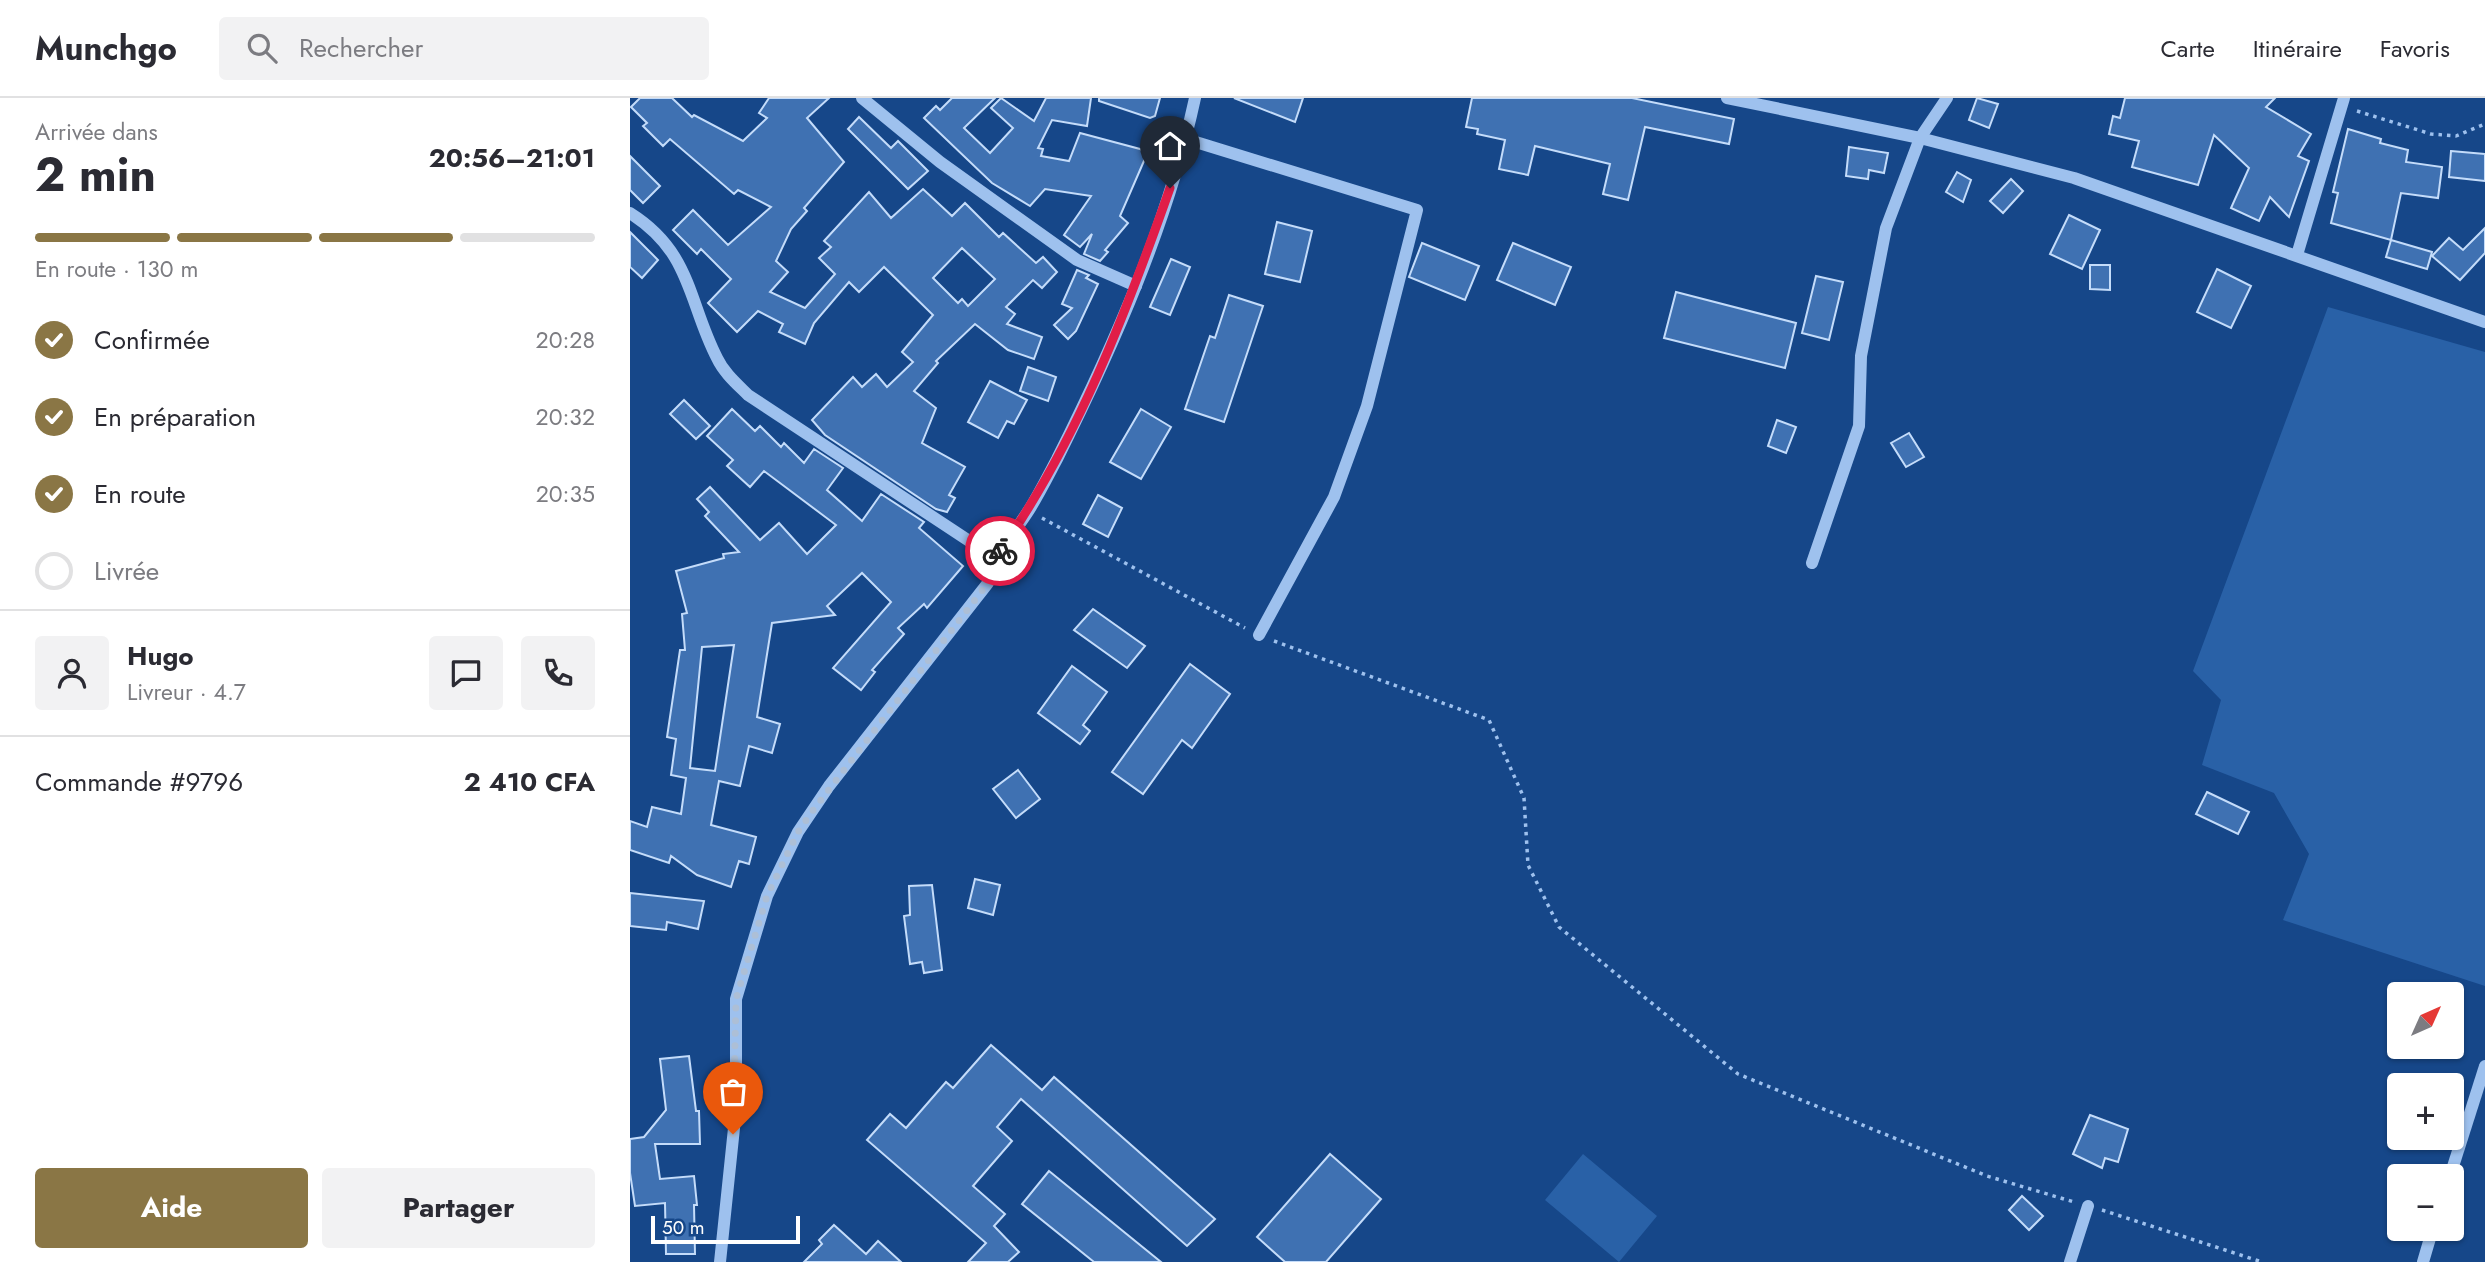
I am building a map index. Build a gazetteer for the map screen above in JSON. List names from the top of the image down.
{
  "scale_bar": "50 m",
  "north": "top right",
  "page": {
    "header": "Munchgo",
    "search": "Rechercher",
    "nav": ["Carte", "Itinéraire", "Favoris"],
    "heading": ["2 min", "Arrivée dans", "20:56–21:01"],
    "panel": [
      "Hugo",
      "Livreur · 4.7",
      "Commande #9796",
      "2 410 CFA"
    ],
    "bar": "En route · 130 m",
    "list": [
      ["Confirmée", "20:28"],
      ["En préparation", "20:32"],
      ["En route", "20:35"],
      "Livrée"
    ],
    "map_buttons": ["+", "−"],
    "buttons": ["Aide", "Partager"],
    "scale": "50 m"
  }
}
